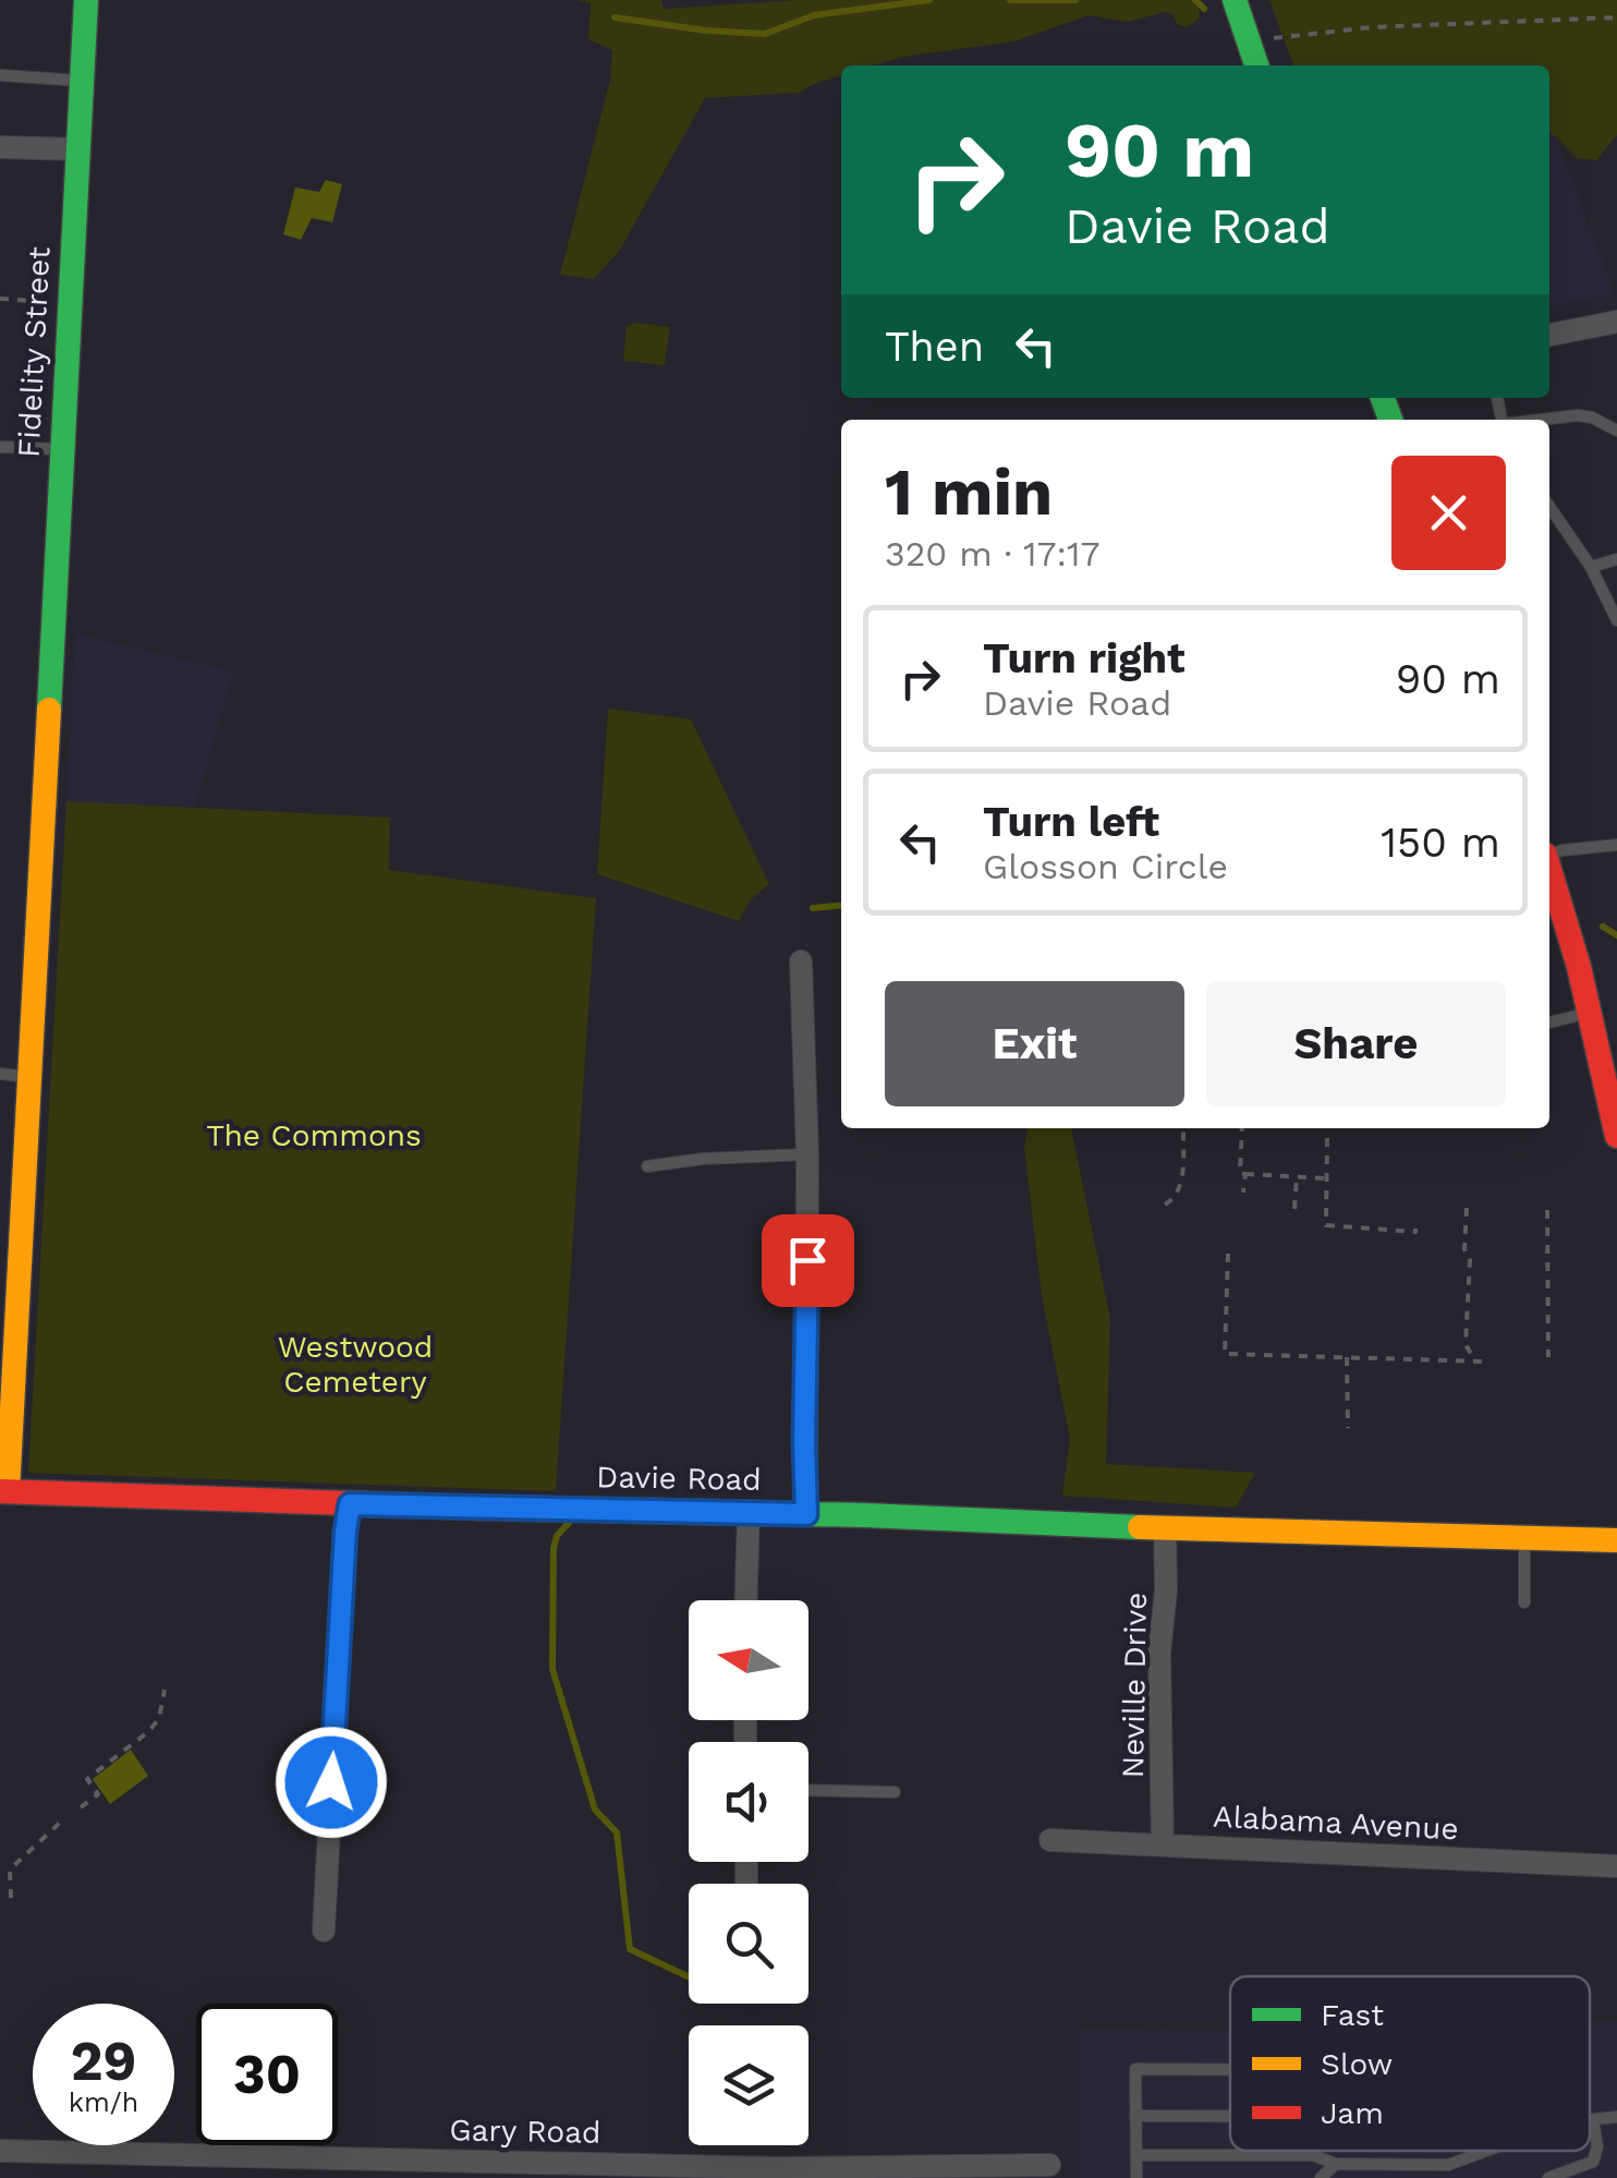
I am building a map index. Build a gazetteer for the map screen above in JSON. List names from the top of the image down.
{
  "streets": {
    "street": [
      "Fidelity Street",
      "Davie Road",
      "Neville Drive",
      "Alabama Avenue",
      "Gary Road"
    ]
  },
  "crossings": [
    ["Fidelity Street", "Davie Road"],
    ["Davie Road", "Neville Drive"],
    ["Neville Drive", "Alabama Avenue"]
  ],
  "parks": ["The Commons", "Westwood Cemetery"],
  "legend": ["Fast", "Slow", "Jam"],
  "north": "left",
  "page": {
    "turn": ["90 m", "Davie Road"],
    "then": "Then",
    "heading": ["1 min", "320 m · 17:17"],
    "list": [
      {
        "name": "Turn right",
        "note": "Davie Road",
        "value": "90 m"
      },
      {
        "name": "Turn left",
        "note": "Glosson Circle",
        "value": "150 m"
      }
    ],
    "buttons": ["Exit", "Share"],
    "speed": "29 km/h",
    "limit": "30"
  }
}
